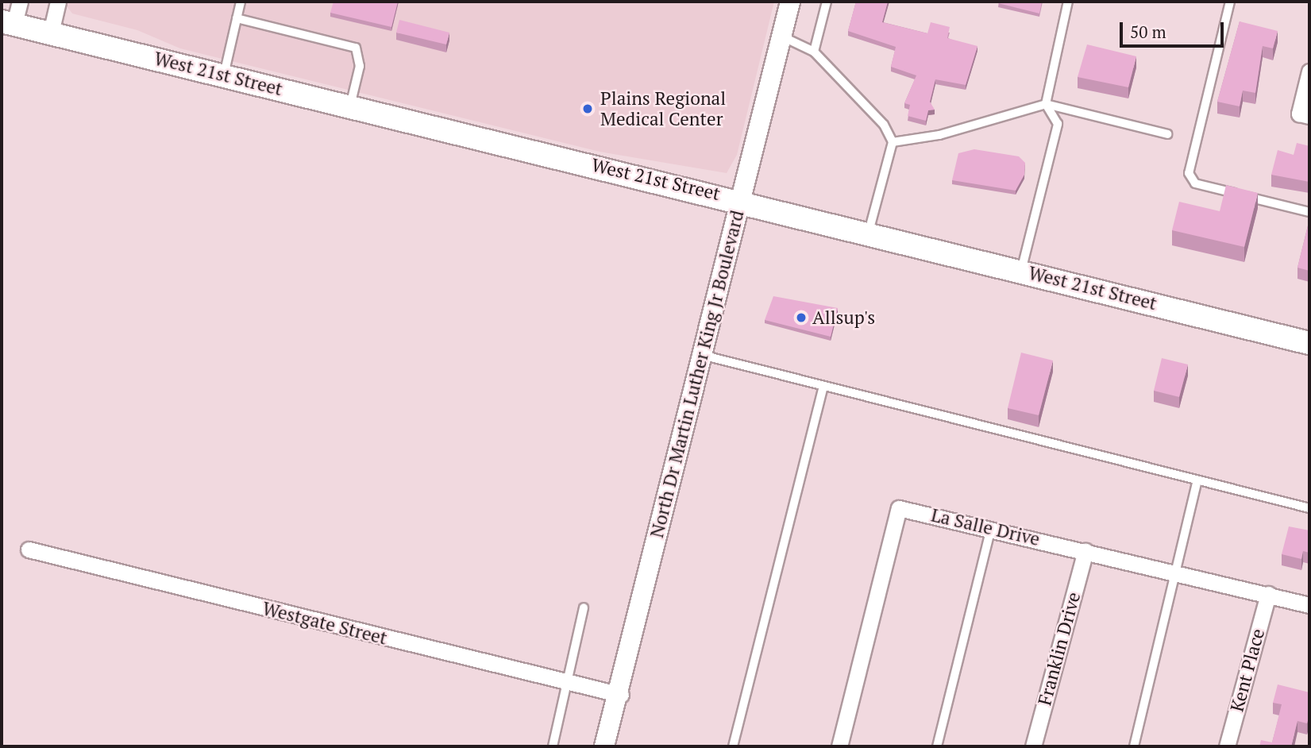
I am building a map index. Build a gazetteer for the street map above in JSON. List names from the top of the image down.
{
  "streets": {
    "main road": ["West 21st Street"],
    "street": [
      "North Dr Martin Luther King Jr Boulevard",
      "La Salle Drive",
      "Westgate Street",
      "Franklin Drive",
      "Kent Place"
    ]
  },
  "crossings": [
    ["West 21st Street", "North Dr Martin Luther King Jr Boulevard"],
    ["North Dr Martin Luther King Jr Boulevard", "Westgate Street"],
    ["La Salle Drive", "Franklin Drive"],
    ["La Salle Drive", "Kent Place"]
  ],
  "places": ["Plains Regional Medical Center", "Allsup's"],
  "scale_bar": "50 m"
}
